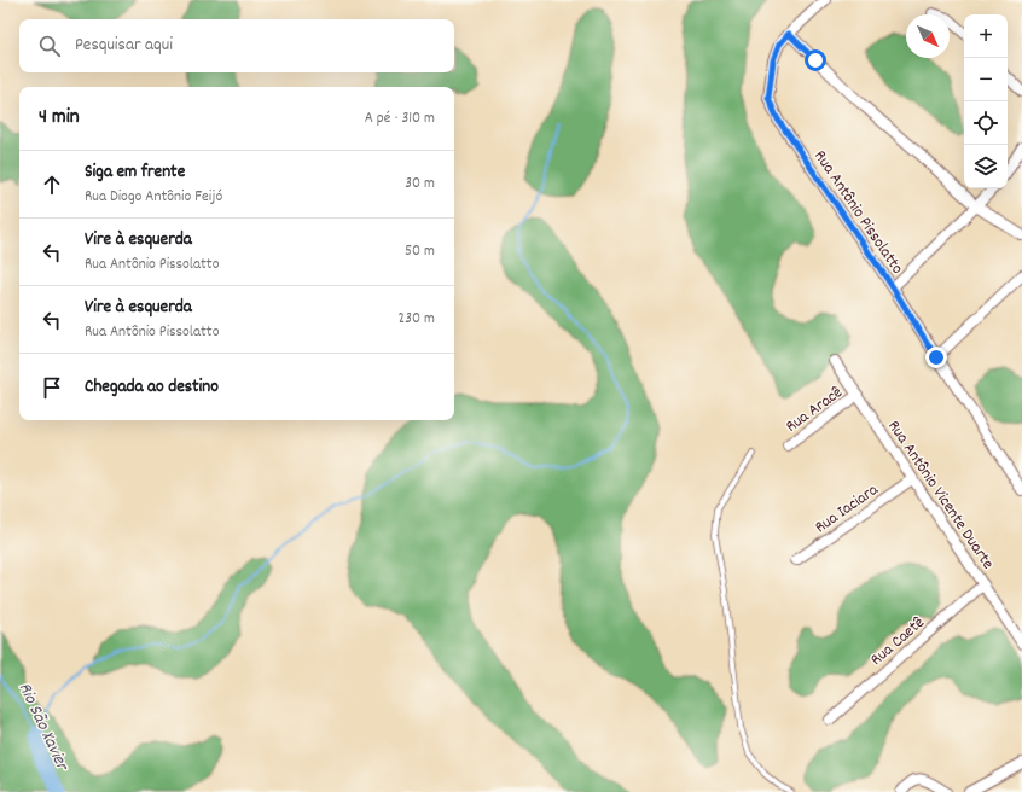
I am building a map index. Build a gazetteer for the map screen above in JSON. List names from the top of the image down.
{
  "streets": {
    "street": [
      "Rua Antônio Pissolatto",
      "Rua Aracê",
      "Rua Antônio Vicente Duarte",
      "Rua Iaciara",
      "Rua Caetê"
    ]
  },
  "crossings": [
    ["Rua Aracê", "Rua Antônio Vicente Duarte"],
    ["Rua Antônio Vicente Duarte", "Rua Iaciara"],
    ["Rua Antônio Vicente Duarte", "Rua Caetê"]
  ],
  "water": ["Rio São Xavier"],
  "north": "bottom right",
  "page": {
    "map_buttons": ["+", "−"],
    "search": "Pesquisar aqui",
    "heading": ["4 min", "A pé · 310 m"],
    "list": [
      ["Siga em frente", "Rua Diogo Antônio Feijó", "30 m"],
      ["Vire à esquerda", "Rua Antônio Pissolatto", "50 m"],
      ["Vire à esquerda", "Rua Antônio Pissolatto", "230 m"],
      "Chegada ao destino"
    ]
  }
}
